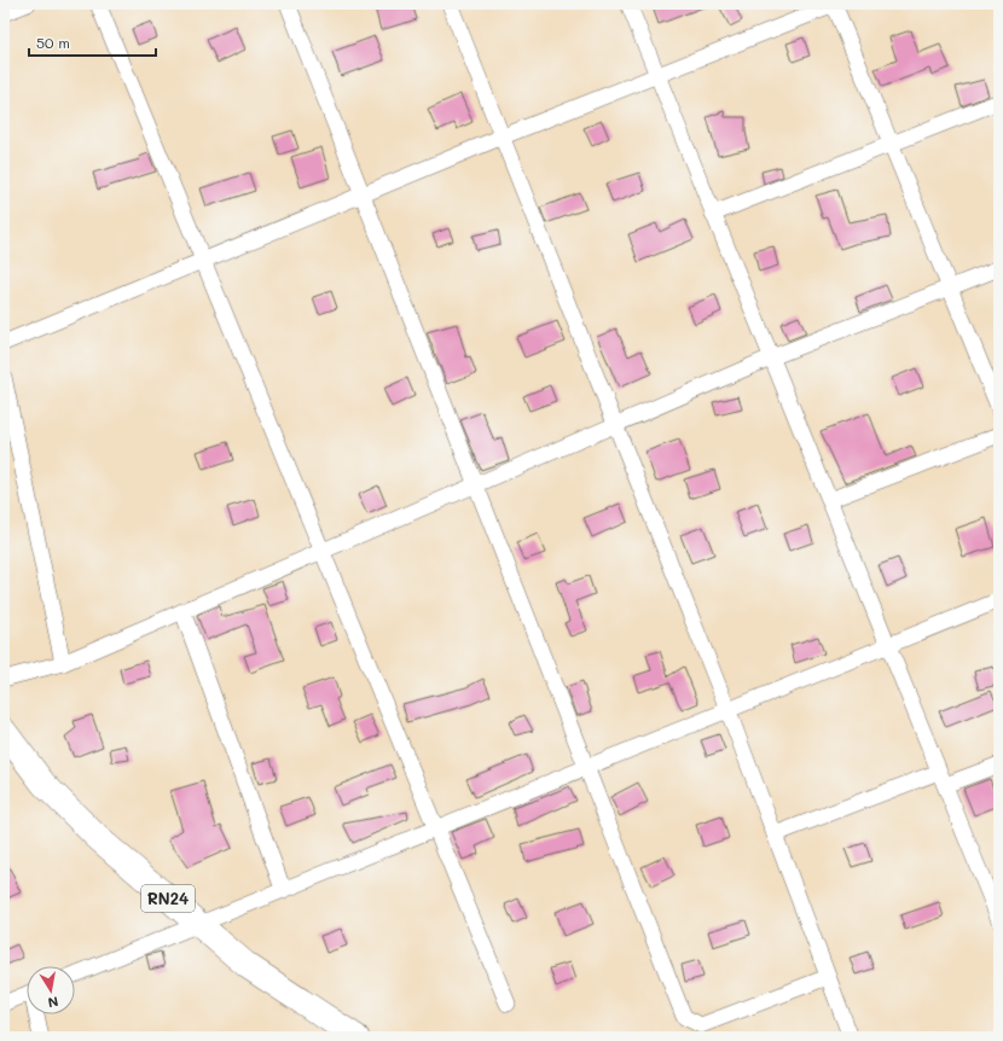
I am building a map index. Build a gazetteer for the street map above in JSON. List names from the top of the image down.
{
  "streets": {
    "main road": ["RN24"]
  },
  "scale_bar": "50 m",
  "north": "bottom"
}
